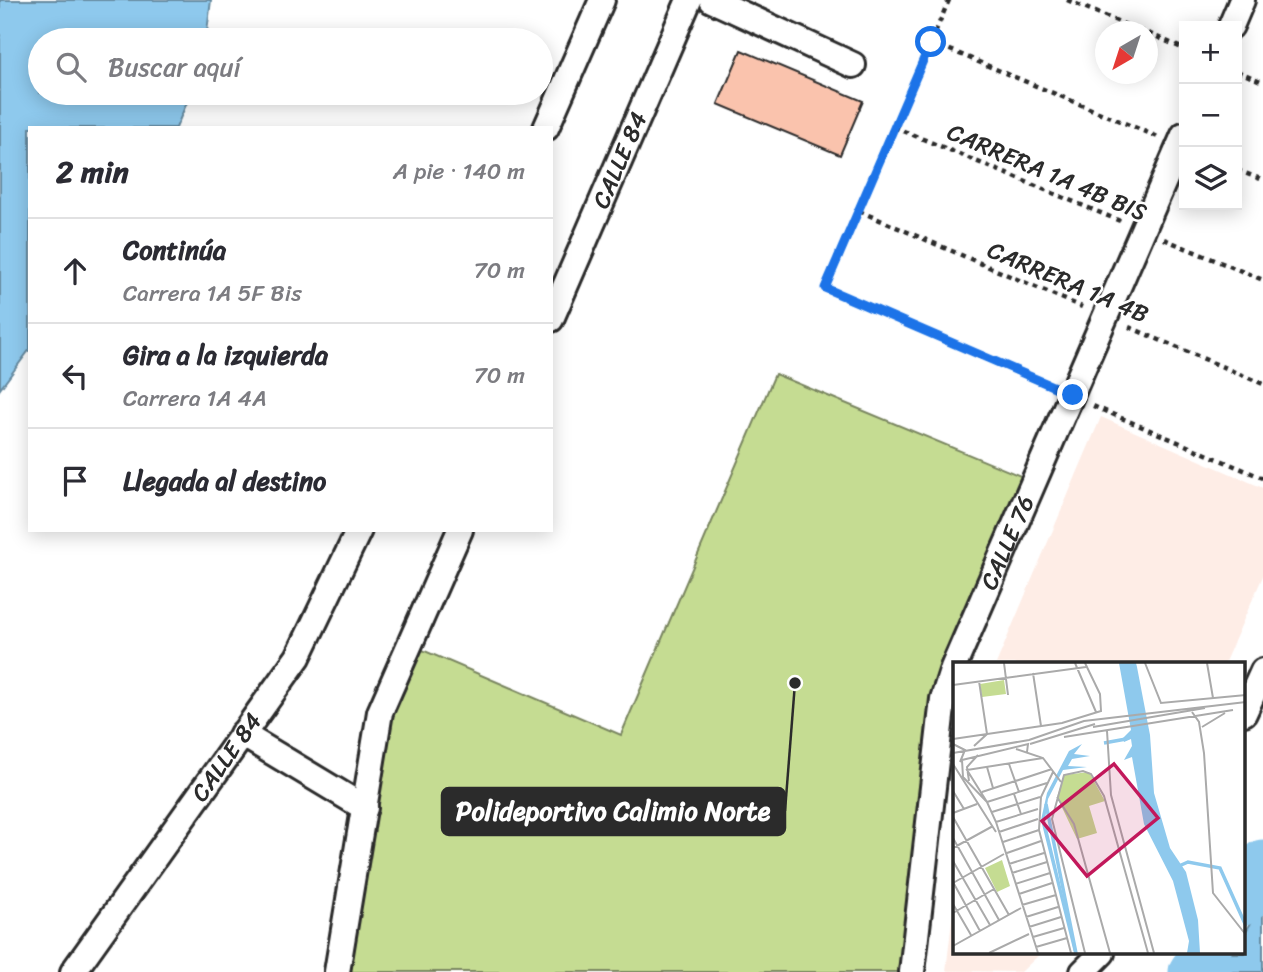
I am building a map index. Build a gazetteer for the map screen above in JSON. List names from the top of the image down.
{
  "streets": {
    "street": ["CALLE 84", "CALLE 76"],
    "path": ["CARRERA 1A 4B BIS", "CARRERA 1A 4B"]
  },
  "crossings": [
    ["CARRERA 1A 4B BIS", "CALLE 76"],
    ["CARRERA 1A 4B", "CALLE 76"]
  ],
  "places": ["Polideportivo Calimio Norte"],
  "north": "bottom left",
  "page": {
    "map_buttons": ["+", "−"],
    "search": "Buscar aquí",
    "heading": ["2 min", "A pie · 140 m"],
    "list": [
      ["Continúa", "Carrera 1A 5F Bis", "70 m"],
      ["Gira a la izquierda", "Carrera 1A 4A", "70 m"],
      "Llegada al destino"
    ]
  }
}
